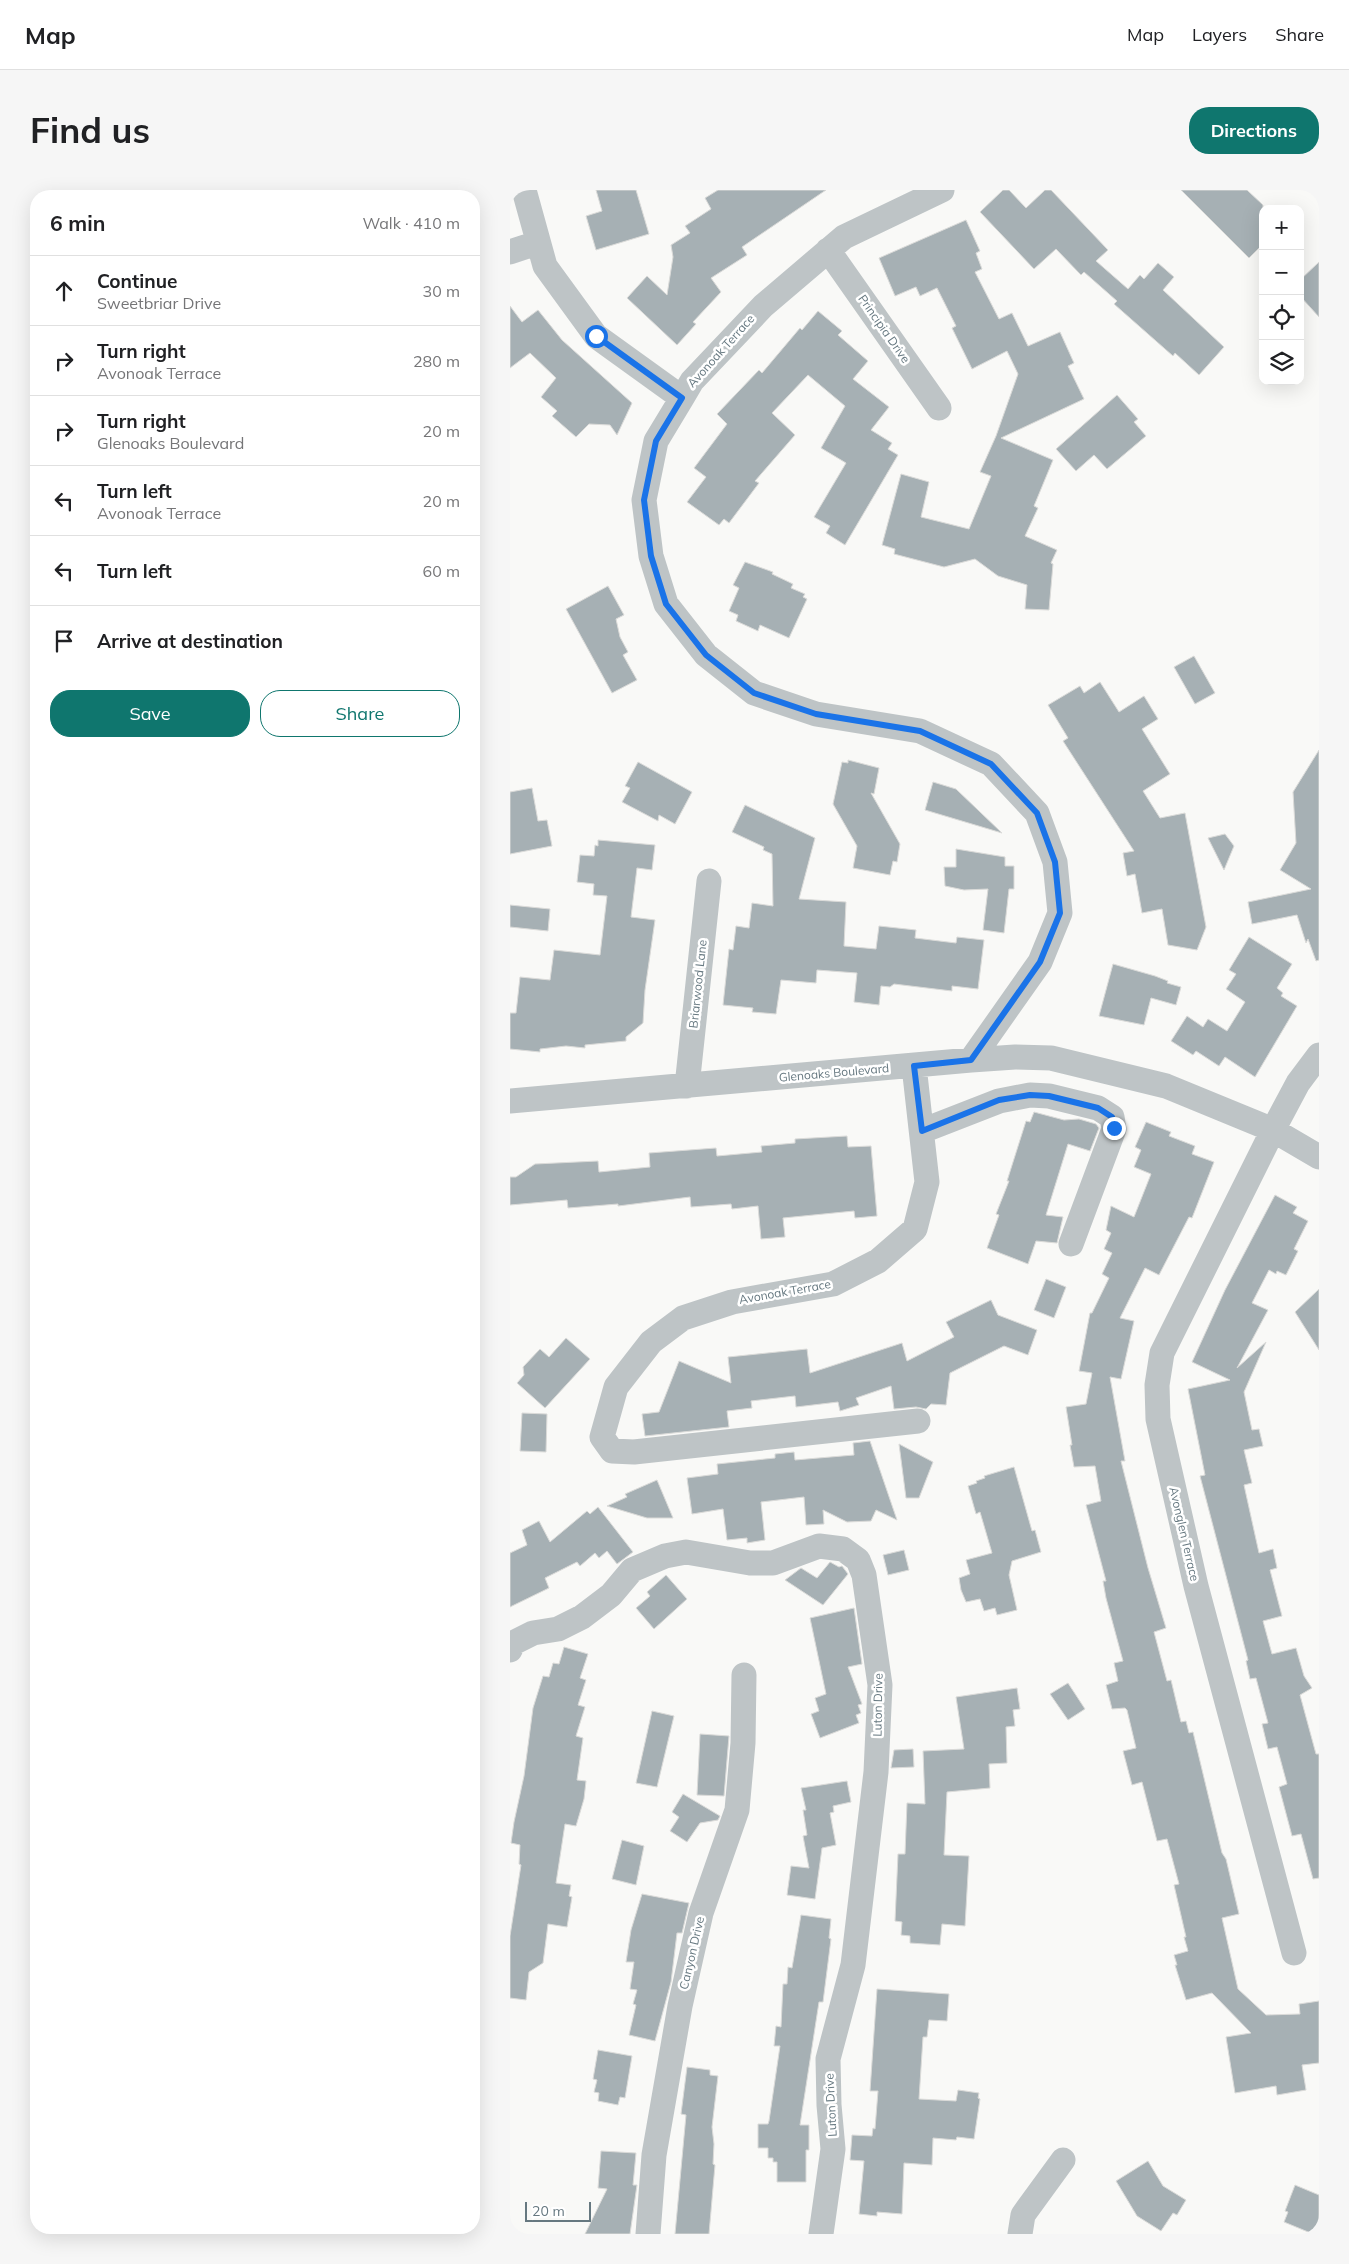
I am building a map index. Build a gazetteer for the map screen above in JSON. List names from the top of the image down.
{
  "streets": {
    "street": [
      "Principia Drive",
      "Avonoak Terrace",
      "Briarwood Lane",
      "Glenoaks Boulevard",
      "Avonglen Terrace",
      "Luton Drive",
      "Canyon Drive"
    ]
  },
  "crossings": [
    ["Principia Drive", "Avonoak Terrace"],
    ["Avonoak Terrace", "Glenoaks Boulevard"],
    ["Briarwood Lane", "Glenoaks Boulevard"],
    ["Glenoaks Boulevard", "Avonglen Terrace"]
  ],
  "scale_bar": "20 m",
  "page": {
    "header": "Map",
    "nav": ["Map", "Layers", "Share"],
    "buttons": [
      "Directions",
      ["Save", "Share"]
    ],
    "title": "Find us",
    "heading": ["6 min", "Walk · 410 m"],
    "map_buttons": ["+", "−"],
    "list": [
      ["Continue", "Sweetbriar Drive", "30 m"],
      ["Turn right", "Avonoak Terrace", "280 m"],
      ["Turn right", "Glenoaks Boulevard", "20 m"],
      ["Turn left", "Avonoak Terrace", "20 m"],
      ["Turn left", "60 m"],
      "Arrive at destination"
    ],
    "scale": "20 m"
  }
}
